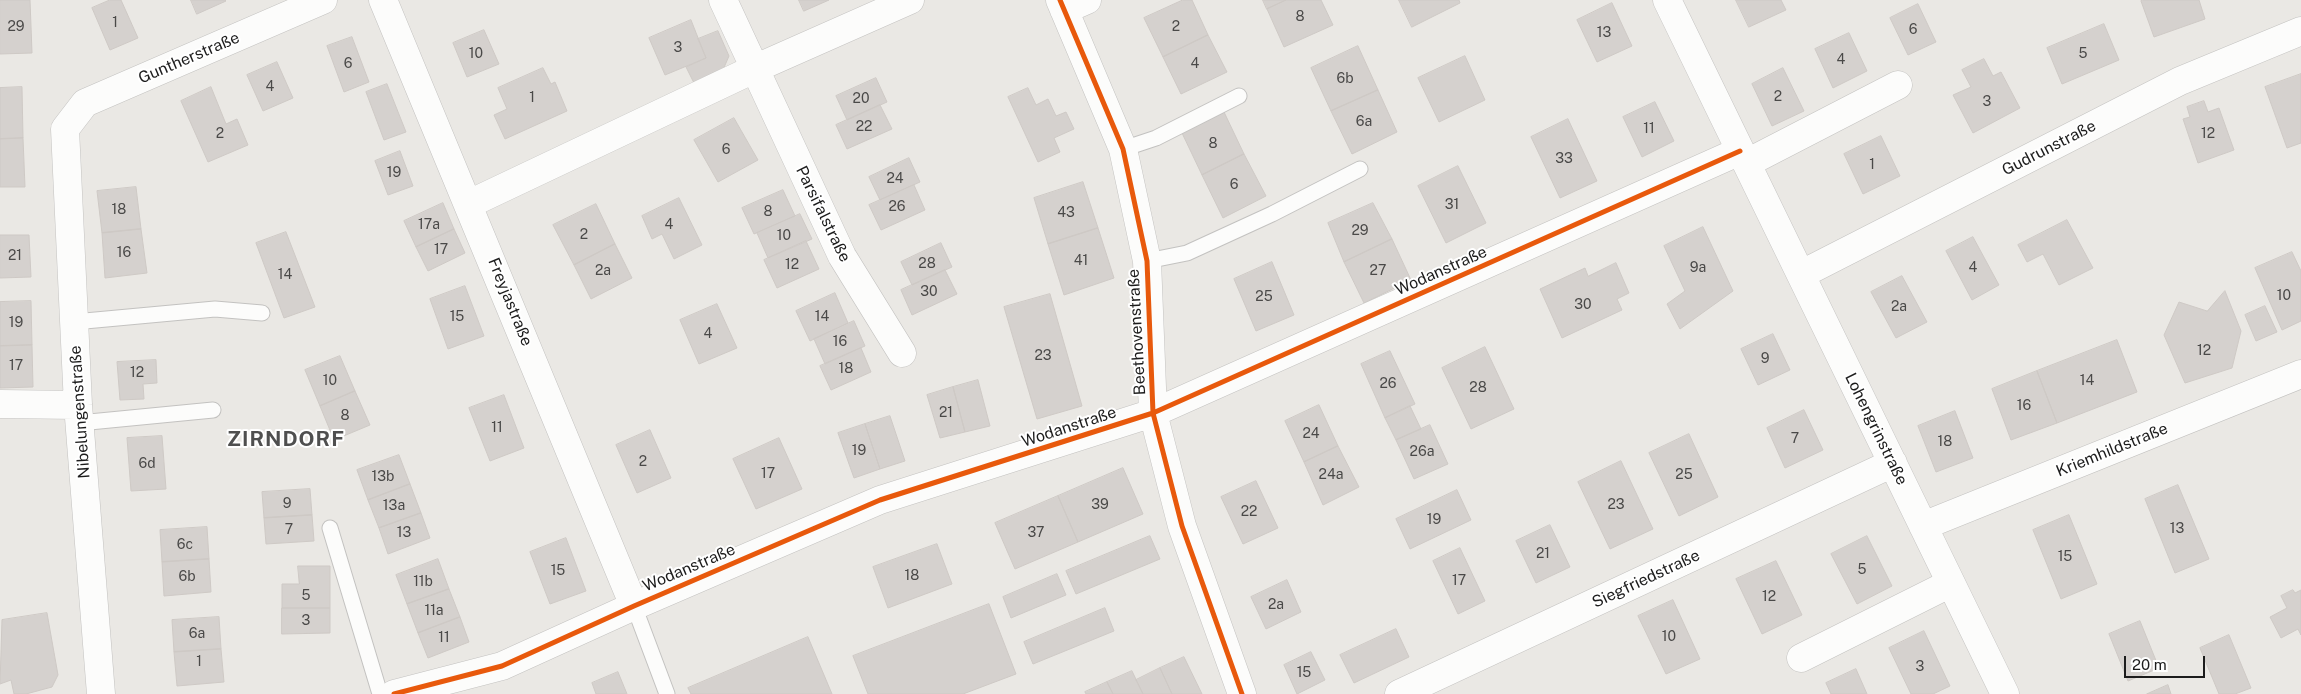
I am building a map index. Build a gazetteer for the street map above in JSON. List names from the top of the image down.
{
  "streets": {
    "street": [
      "Guntherstraße",
      "Gudrunstraße",
      "Parsifalstraße",
      "Wodanstraße",
      "Freyjastraße",
      "Beethovenstraße",
      "Nibelungenstraße",
      "Lohengrinstraße",
      "Kriemhildstraße",
      "Siegfriedstraße"
    ]
  },
  "crossings": [
    ["Guntherstraße", "Nibelungenstraße"],
    ["Gudrunstraße", "Lohengrinstraße"],
    ["Wodanstraße", "Freyjastraße"],
    ["Wodanstraße", "Beethovenstraße"],
    ["Wodanstraße", "Lohengrinstraße"],
    ["Lohengrinstraße", "Kriemhildstraße"],
    ["Lohengrinstraße", "Siegfriedstraße"]
  ],
  "districts": ["ZIRNDORF"],
  "house_numbers": [
    "8",
    "1",
    "29",
    "2",
    "6",
    "13",
    "3",
    "10",
    "5",
    "4",
    "6",
    "4",
    "6b",
    "4",
    "2",
    "1",
    "20",
    "3",
    "6a",
    "22",
    "11",
    "2",
    "12",
    "8",
    "6",
    "33",
    "1",
    "19",
    "24",
    "6",
    "31",
    "26",
    "18",
    "8",
    "43",
    "17a",
    "4",
    "29",
    "2",
    "10",
    "17",
    "16",
    "21",
    "41",
    "28",
    "12",
    "9a",
    "4",
    "2a",
    "27",
    "14",
    "30",
    "10",
    "25",
    "30",
    "2a",
    "15",
    "14",
    "19",
    "4",
    "16",
    "12",
    "23",
    "9",
    "17",
    "18",
    "12",
    "10",
    "14",
    "26",
    "28",
    "16",
    "21",
    "8",
    "11",
    "24",
    "7",
    "18",
    "19",
    "26a",
    "2",
    "6d",
    "17",
    "24a",
    "25",
    "13b",
    "9",
    "39",
    "23",
    "13a",
    "22",
    "19",
    "13",
    "7",
    "13",
    "37",
    "6c",
    "21",
    "15",
    "5",
    "15",
    "18",
    "6b",
    "17",
    "11b",
    "5",
    "12",
    "2a",
    "11a",
    "3",
    "6a",
    "10",
    "11",
    "1",
    "3",
    "15"
  ],
  "scale_bar": "20 m"
}
